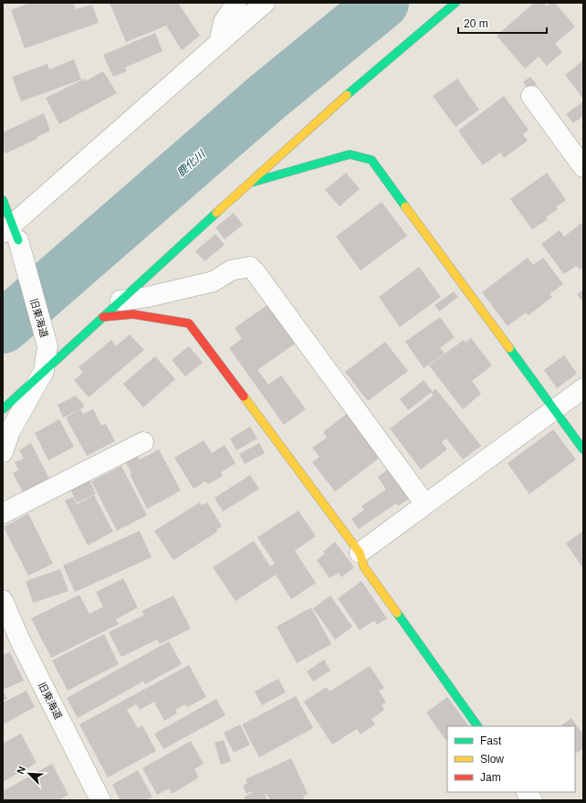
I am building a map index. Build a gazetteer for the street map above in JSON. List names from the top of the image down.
{
  "streets": {
    "street": ["旧東海道"]
  },
  "water": ["鹿化川"],
  "legend": ["Fast", "Slow", "Jam"],
  "scale_bar": "20 m",
  "north": "top left"
}
